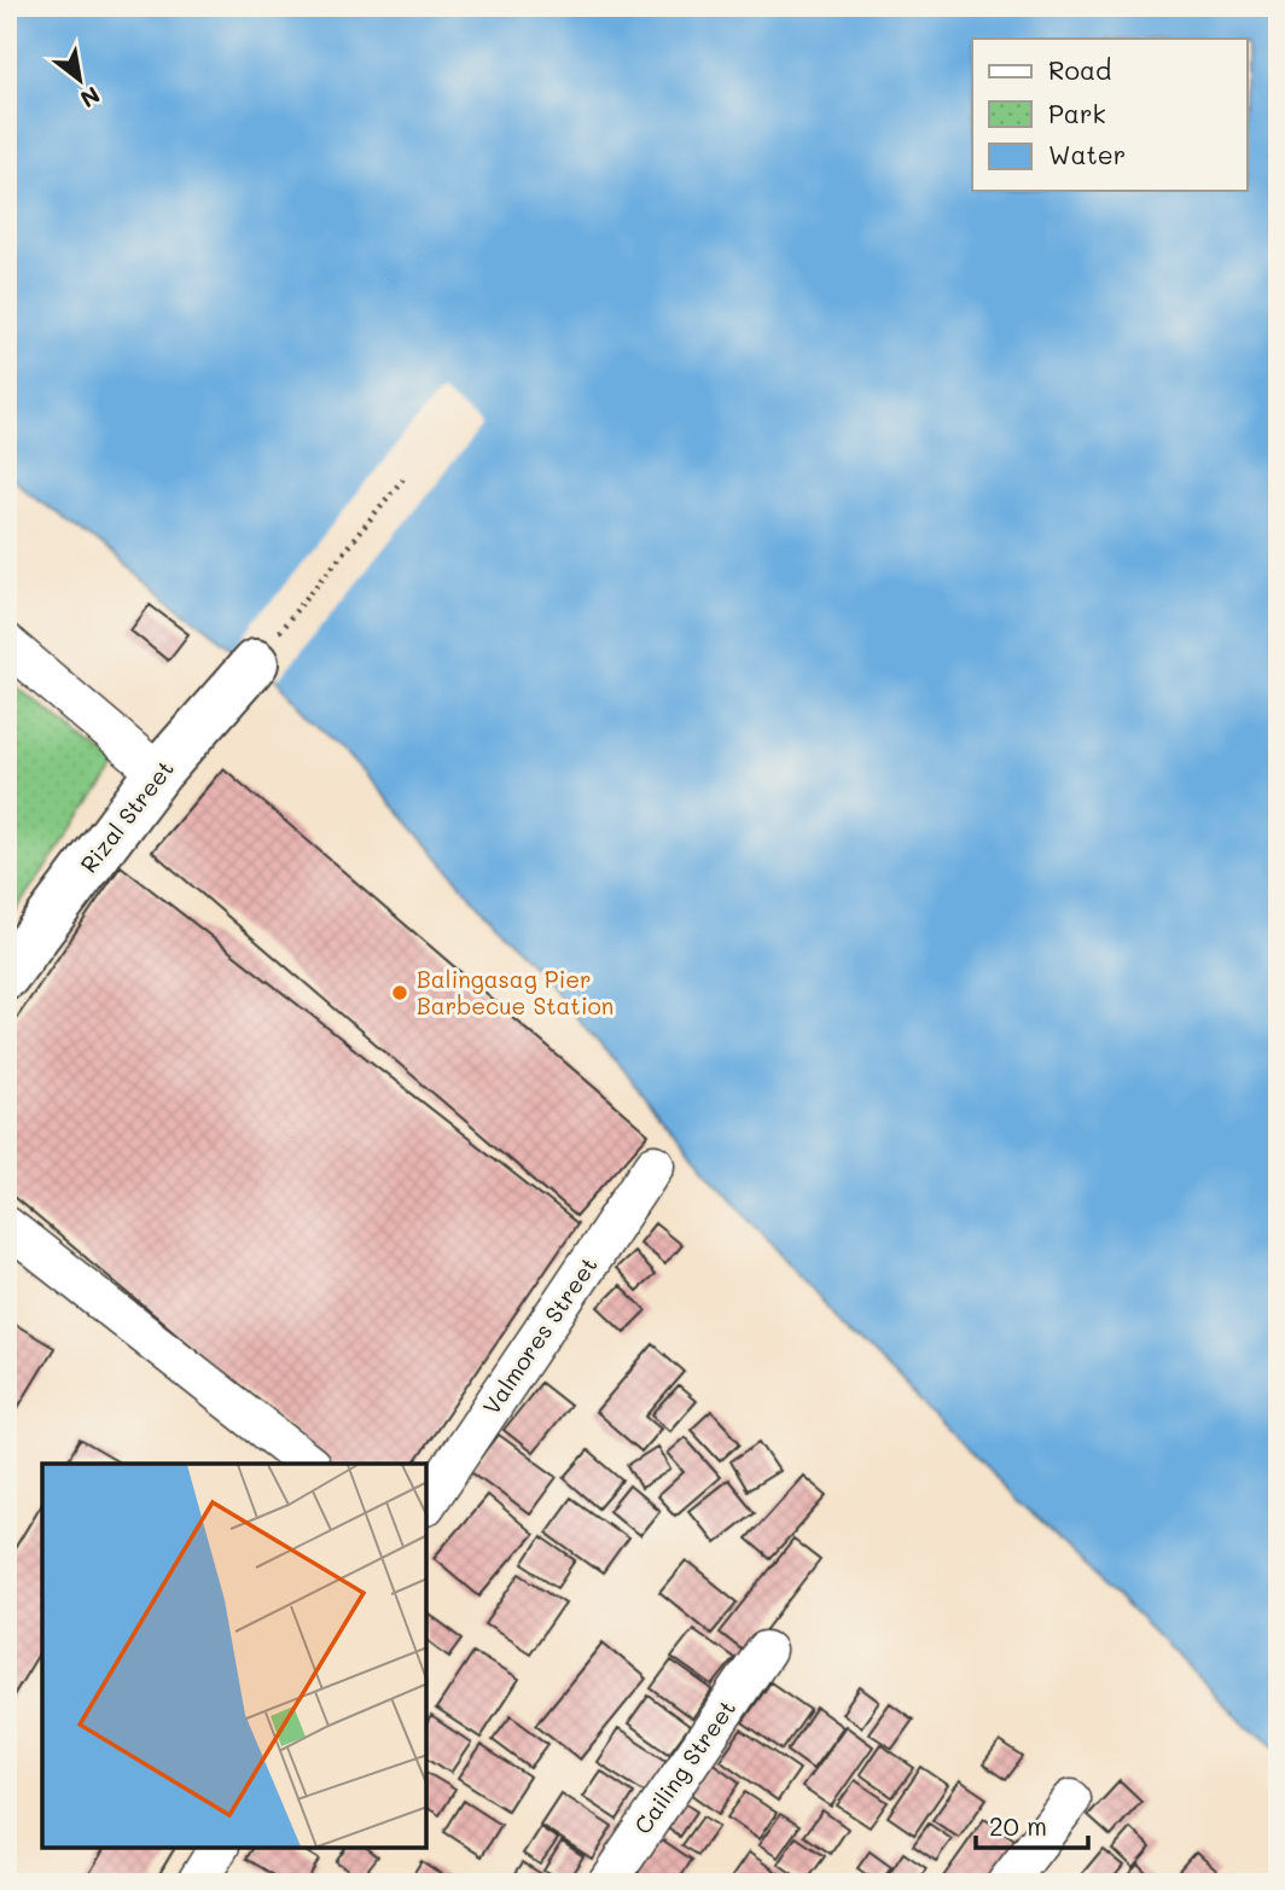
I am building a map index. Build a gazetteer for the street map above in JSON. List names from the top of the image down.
{
  "streets": {
    "street": ["Rizal Street", "Valmores Street", "Cailing Street"]
  },
  "places": ["Balingasag Pier Barbecue Station"],
  "legend": ["Road", "Park", "Water"],
  "scale_bar": "20 m",
  "north": "bottom right"
}
